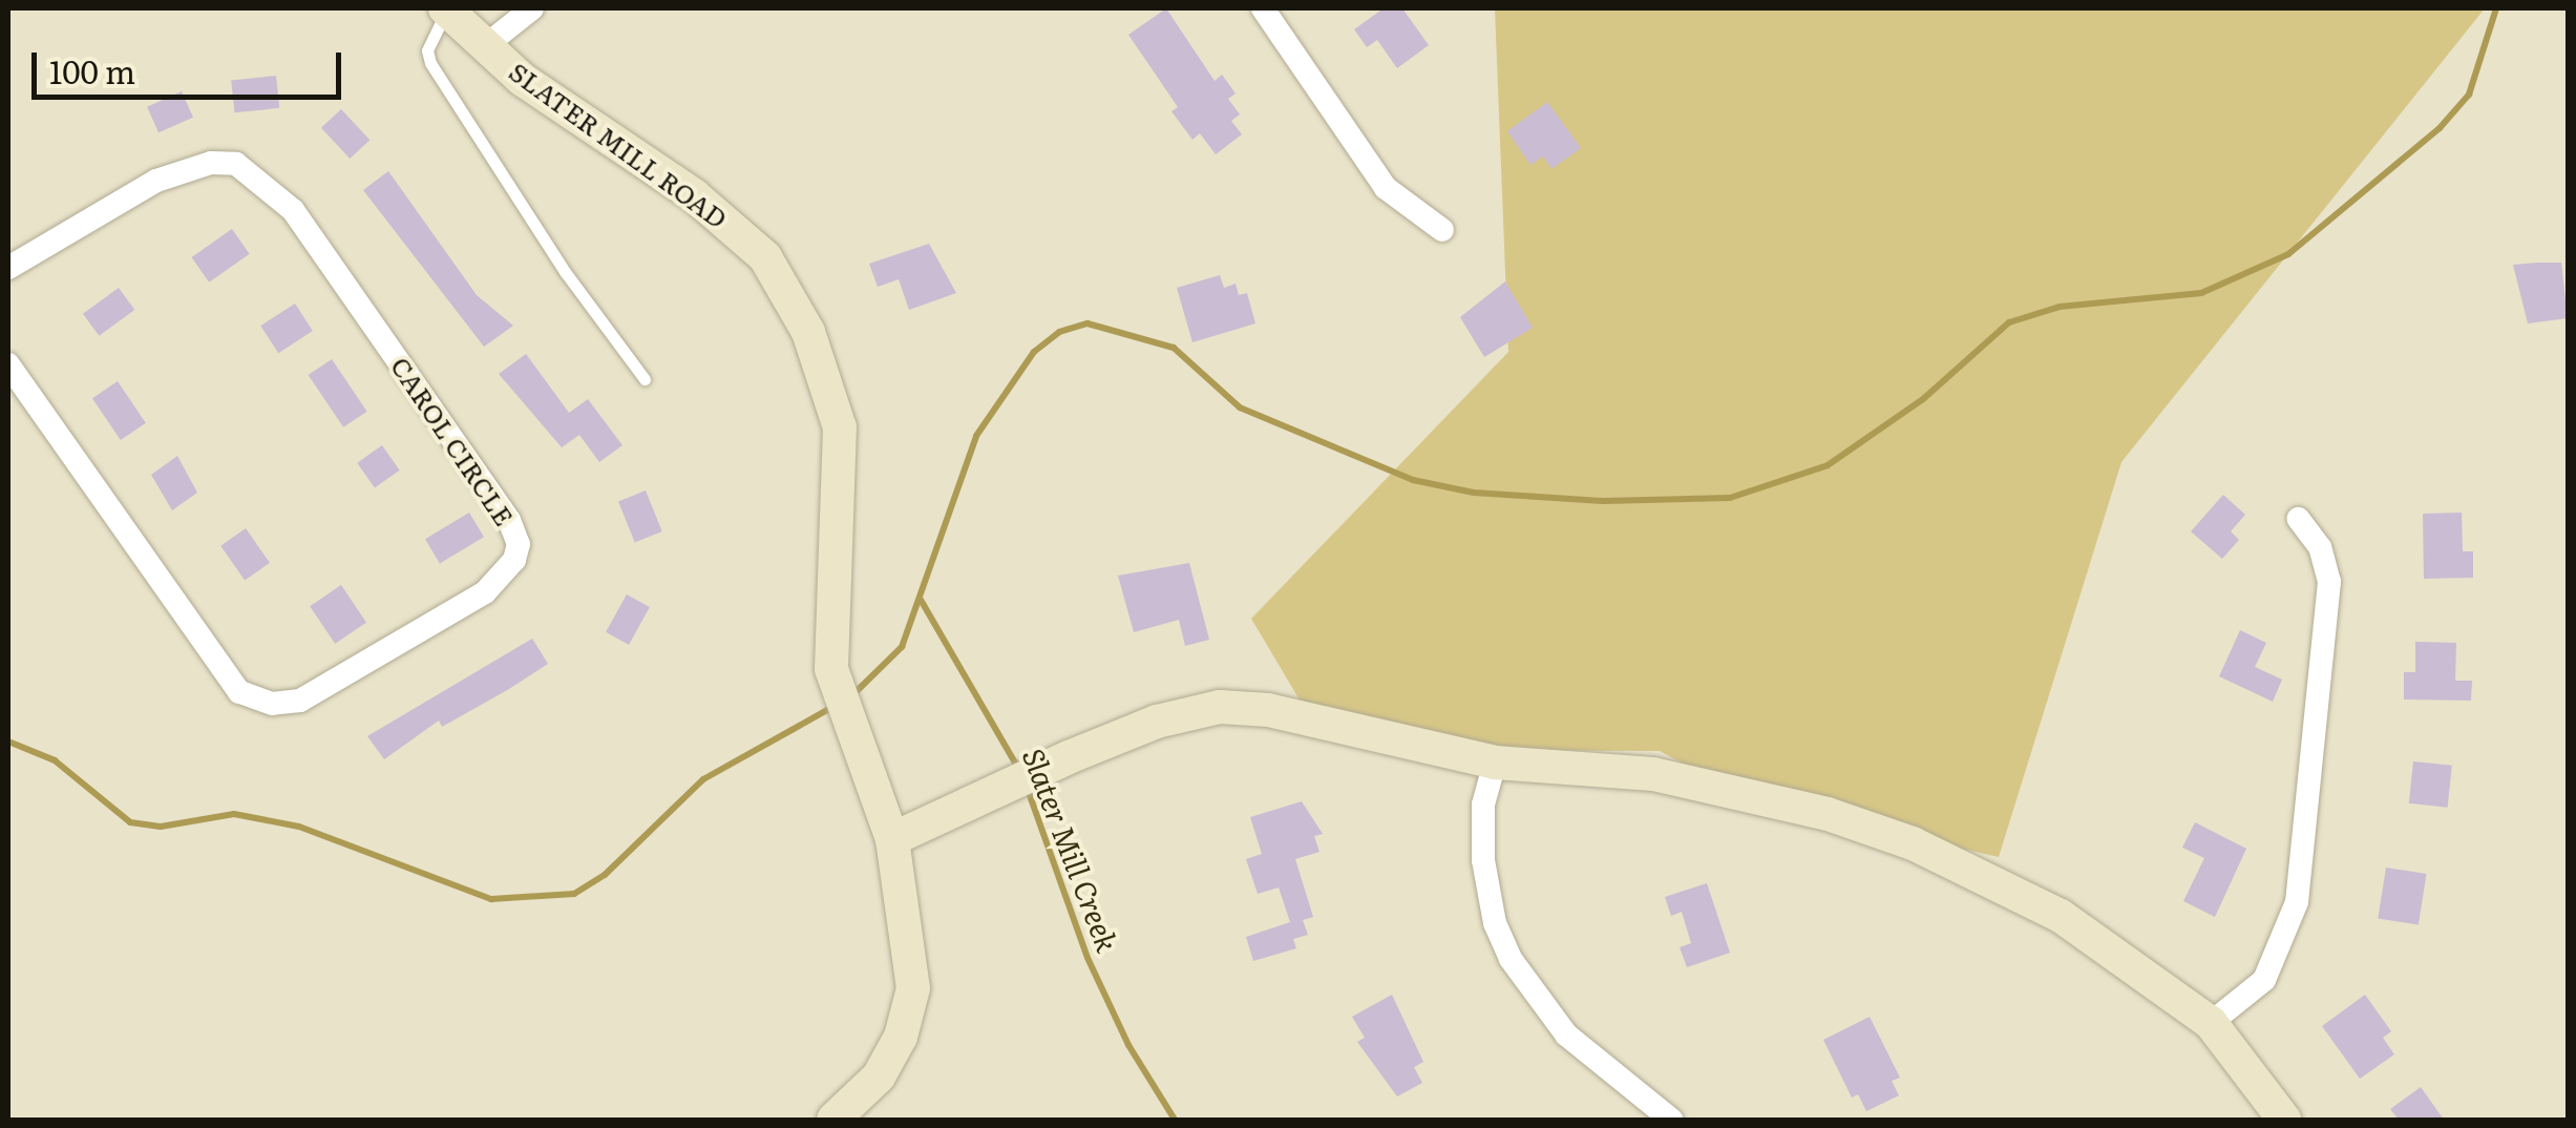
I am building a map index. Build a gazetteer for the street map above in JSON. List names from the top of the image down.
{
  "streets": {
    "street": ["SLATER MILL ROAD", "CAROL CIRCLE"]
  },
  "water": ["Slater Mill Creek"],
  "scale_bar": "100 m"
}
